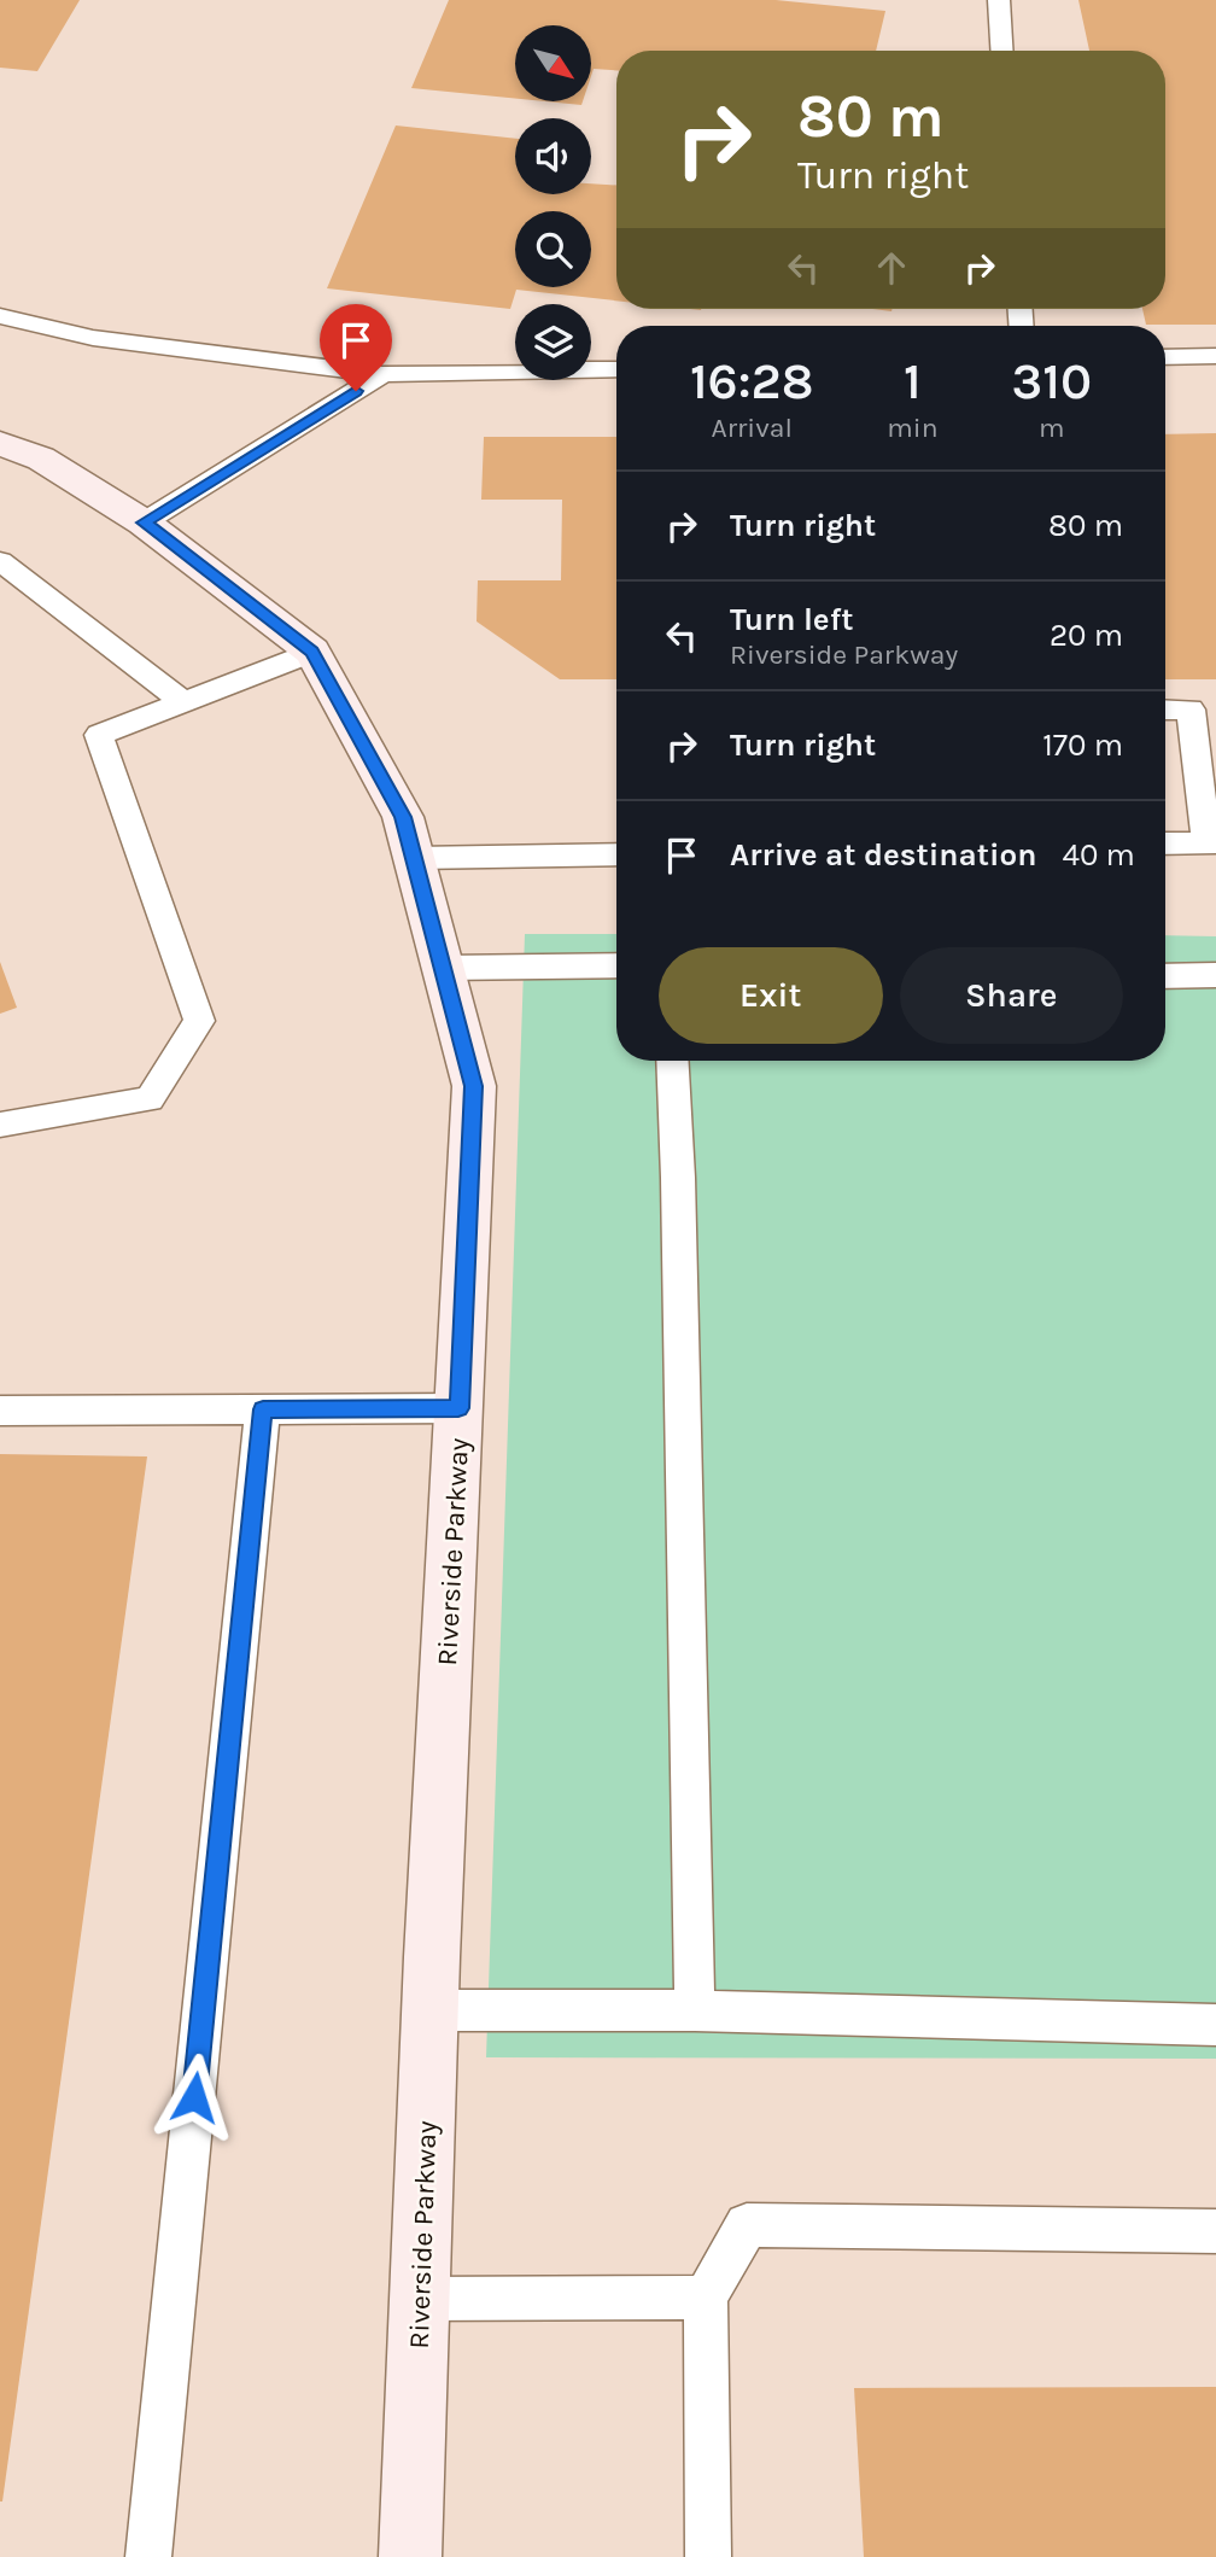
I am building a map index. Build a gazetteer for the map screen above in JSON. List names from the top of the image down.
{
  "streets": {
    "street": ["Riverside Parkway"]
  },
  "north": "bottom right",
  "page": {
    "turn": ["80 m", "Turn right"],
    "eta": [
      "16:28",
      "Arrival",
      "1",
      "min",
      "310",
      "m"
    ],
    "list": [
      {
        "name": "Turn right",
        "value": "80 m"
      },
      {
        "name": "Turn left",
        "note": "Riverside Parkway",
        "value": "20 m"
      },
      {
        "name": "Turn right",
        "value": "170 m"
      },
      {
        "name": "Arrive at destination",
        "value": "40 m"
      }
    ],
    "buttons": ["Exit", "Share"]
  }
}
